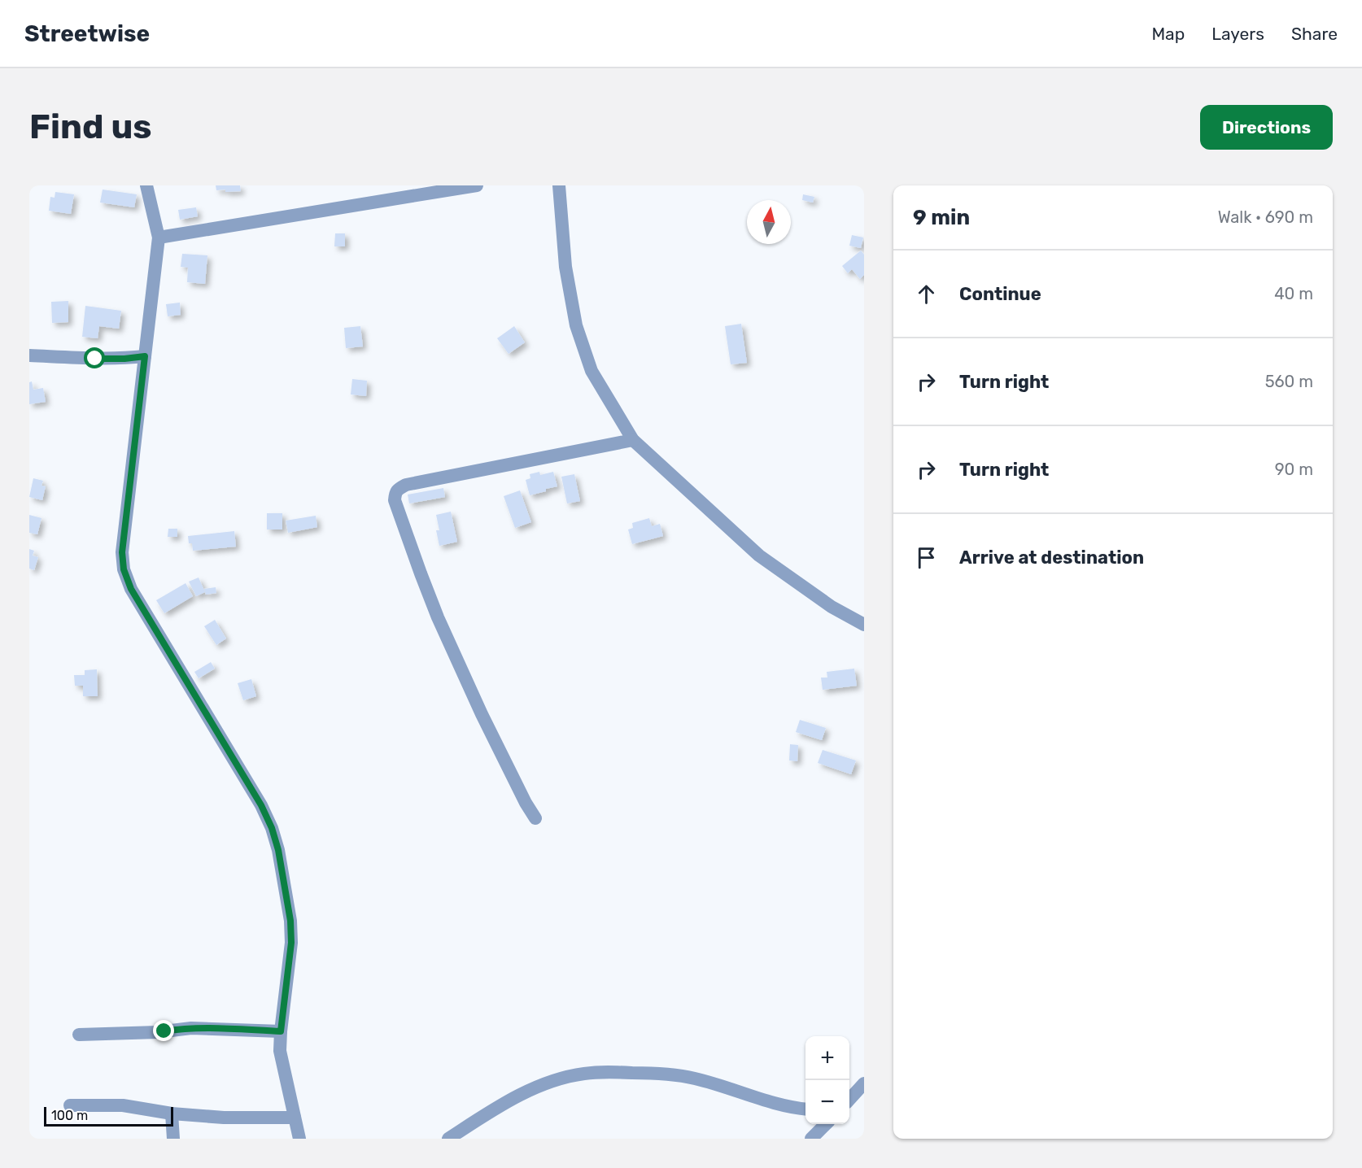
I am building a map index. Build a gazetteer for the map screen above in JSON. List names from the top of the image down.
{
  "scale_bar": "100 m",
  "north": "top",
  "page": {
    "header": "Streetwise",
    "nav": ["Map", "Layers", "Share"],
    "buttons": "Directions",
    "title": "Find us",
    "heading": ["9 min", "Walk · 690 m"],
    "list": [
      ["Continue", "40 m"],
      ["Turn right", "560 m"],
      ["Turn right", "90 m"],
      "Arrive at destination"
    ],
    "map_buttons": ["+", "−"],
    "scale": "100 m"
  }
}
